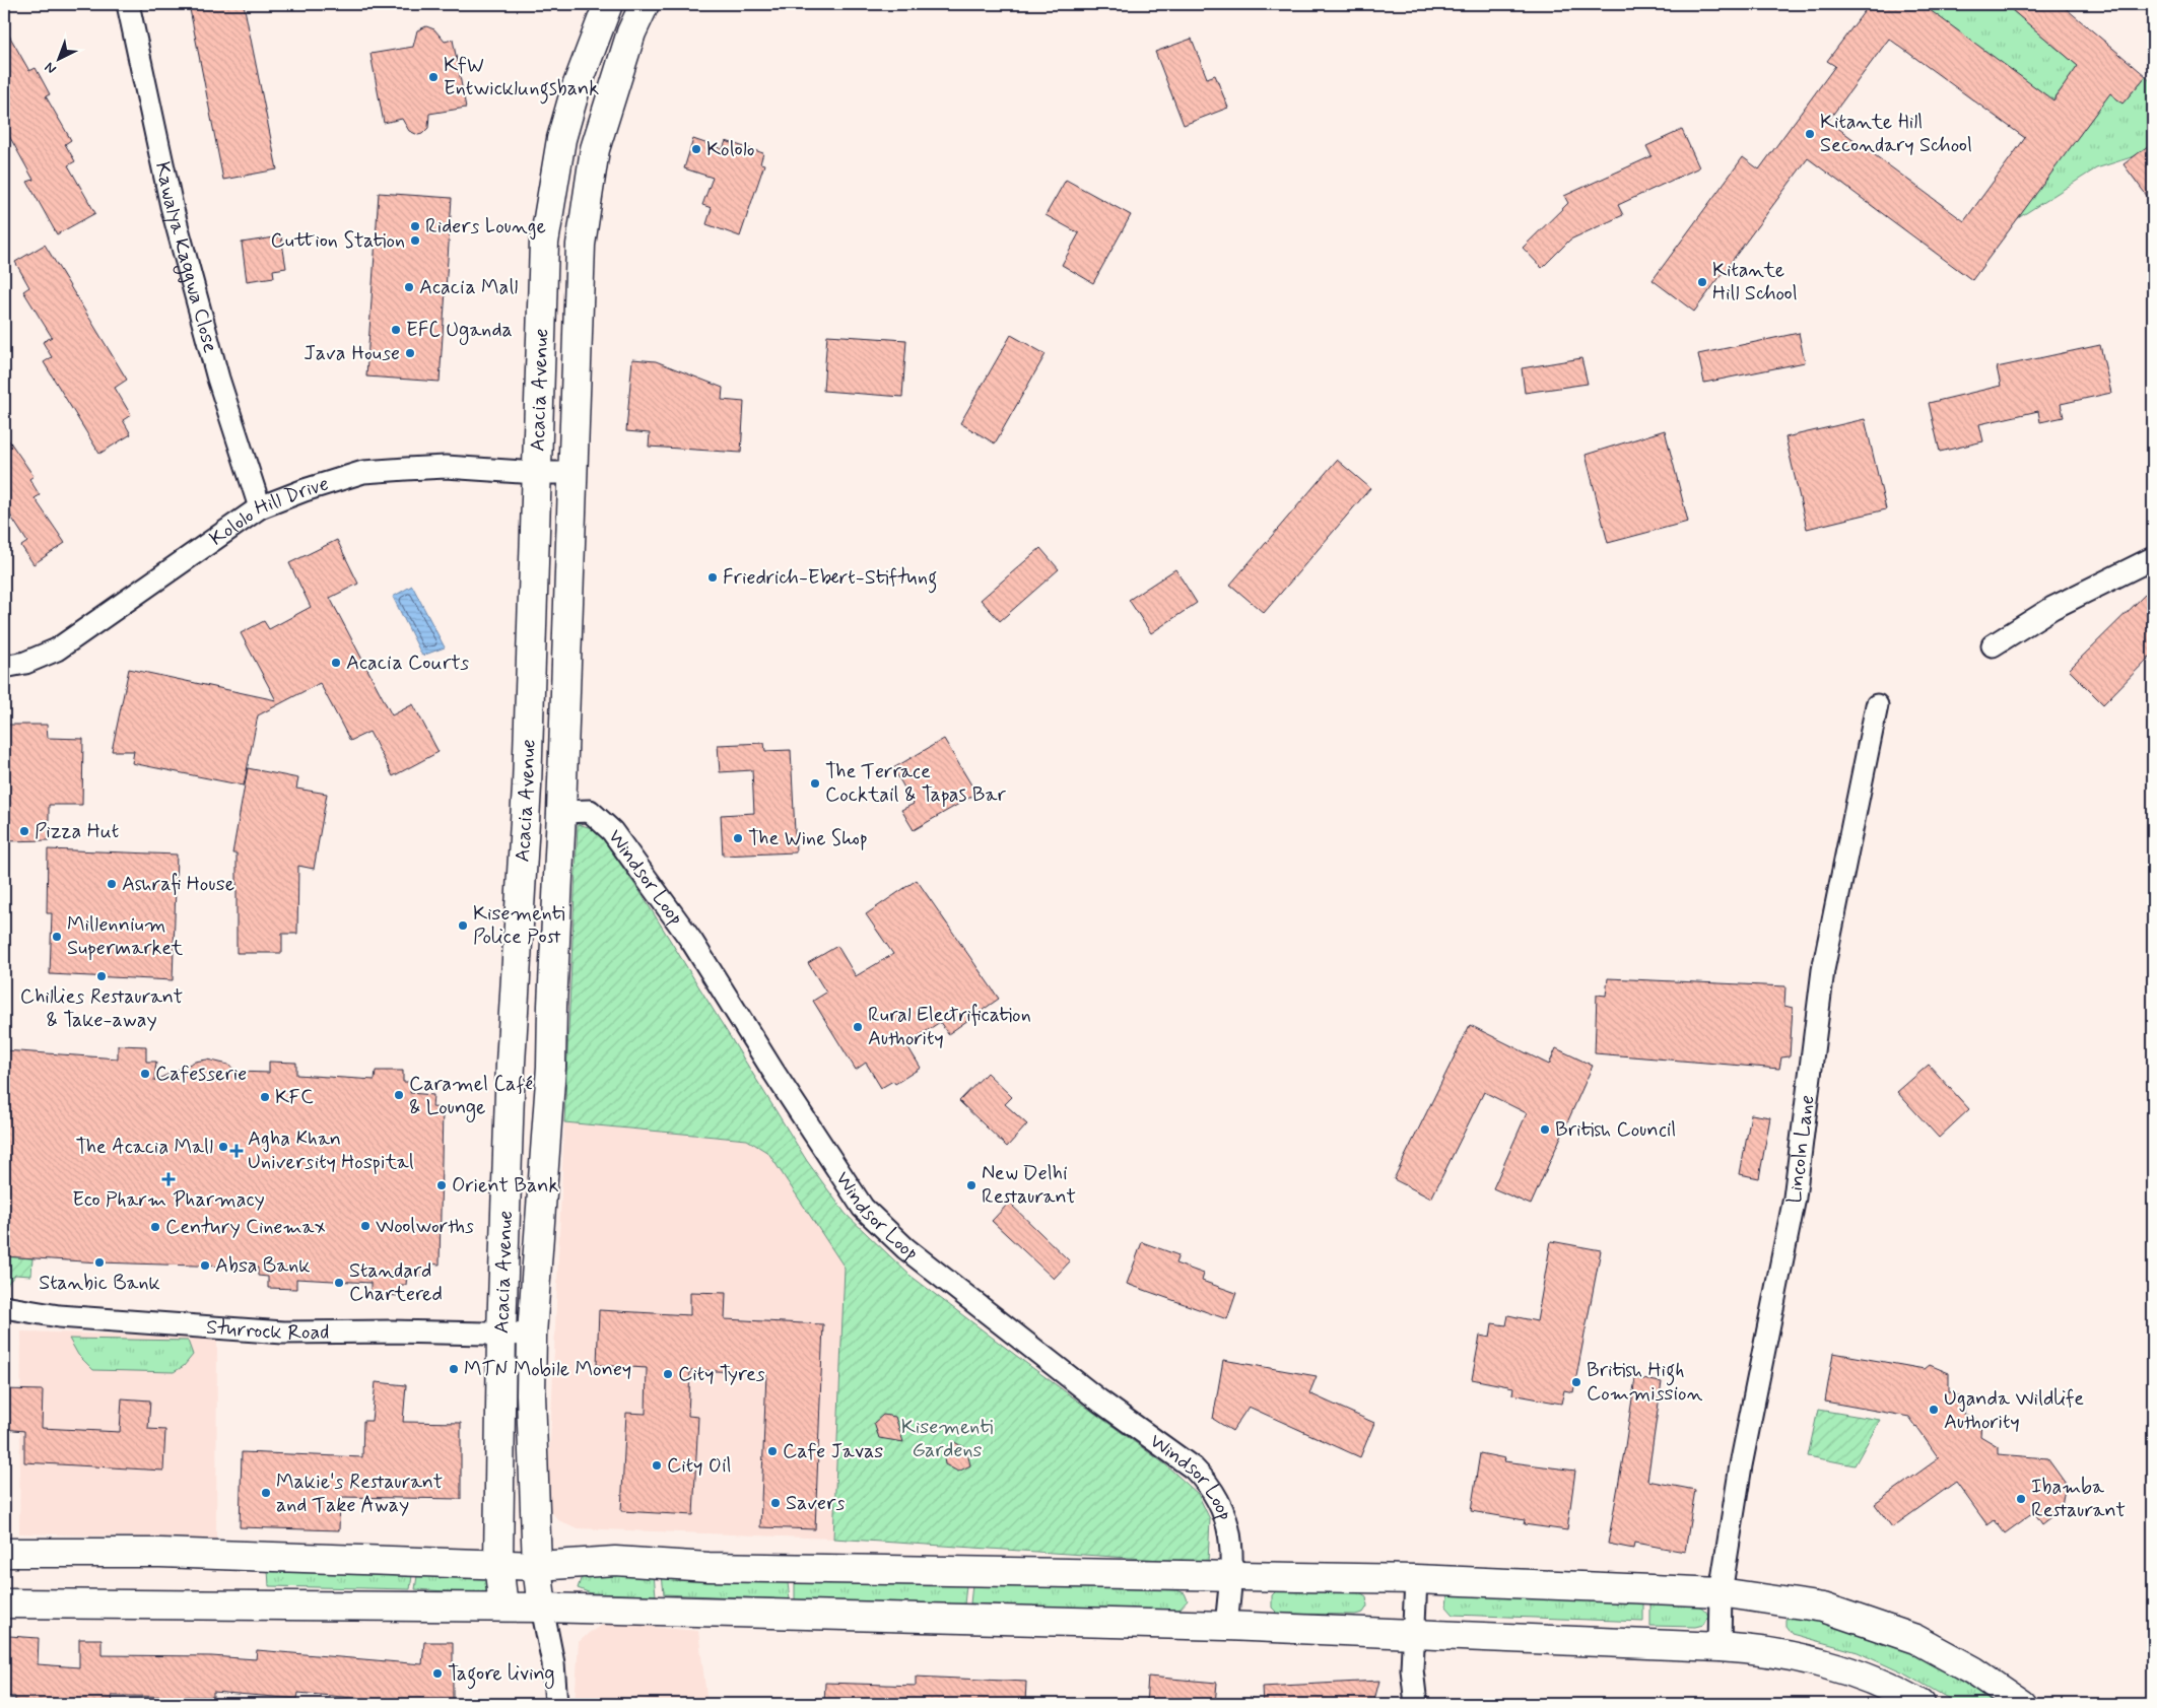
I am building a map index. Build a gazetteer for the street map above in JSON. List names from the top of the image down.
{
  "streets": {
    "main road": ["Acacia Avenue"],
    "street": [
      "Kawalya Kaggwa Close",
      "Kololo Hill Drive",
      "Windsor Loop",
      "Lincoln Lane",
      "Sturrock Road"
    ]
  },
  "crossings": [
    ["Kawalya Kaggwa Close", "Kololo Hill Drive"],
    ["Acacia Avenue", "Kololo Hill Drive"],
    ["Acacia Avenue", "Windsor Loop"],
    ["Acacia Avenue", "Sturrock Road"]
  ],
  "parks": ["Kisementi Gardens"],
  "places": {
    "other": [
      "KfW Entwicklungsbank",
      "Kitante Hill Secondary School",
      "Kololo",
      "Riders Lounge",
      "Cuttion Station",
      "Kitante Hill School",
      "Acacia Mall",
      "EFC Uganda",
      "Java House",
      "Friedrich-Ebert-Stiftung",
      "Acacia Courts",
      "The Terrace Cocktail & Tapas Bar",
      "Pizza Hut",
      "The Wine Shop",
      "Ashrafi House",
      "Kisementi Police Post",
      "Millennium Supermarket",
      "Chillies Restaurant & Take-away",
      "Rural Electrification Authority",
      "Cafesserie",
      "Caramel Café & Lounge",
      "KFC",
      "British Council",
      "The Acacia Mall",
      "Orient Bank",
      "New Delhi Restaurant",
      "Woolworths",
      "Century Cinemax",
      "Stanbic Bank",
      "Absa Bank",
      "Standard Chartered",
      "MTN Mobile Money",
      "City Tyres",
      "British High Commission",
      "Uganda Wildlife Authority",
      "Cafe Javas",
      "City Oil",
      "Makie's Restaurant and Take Away",
      "Ibamba Restaurant",
      "Savers",
      "Tagore living"
    ],
    "health": ["Agha Khan University Hospital", "Eco Pharm Pharmacy"]
  },
  "north": "bottom left"
}
